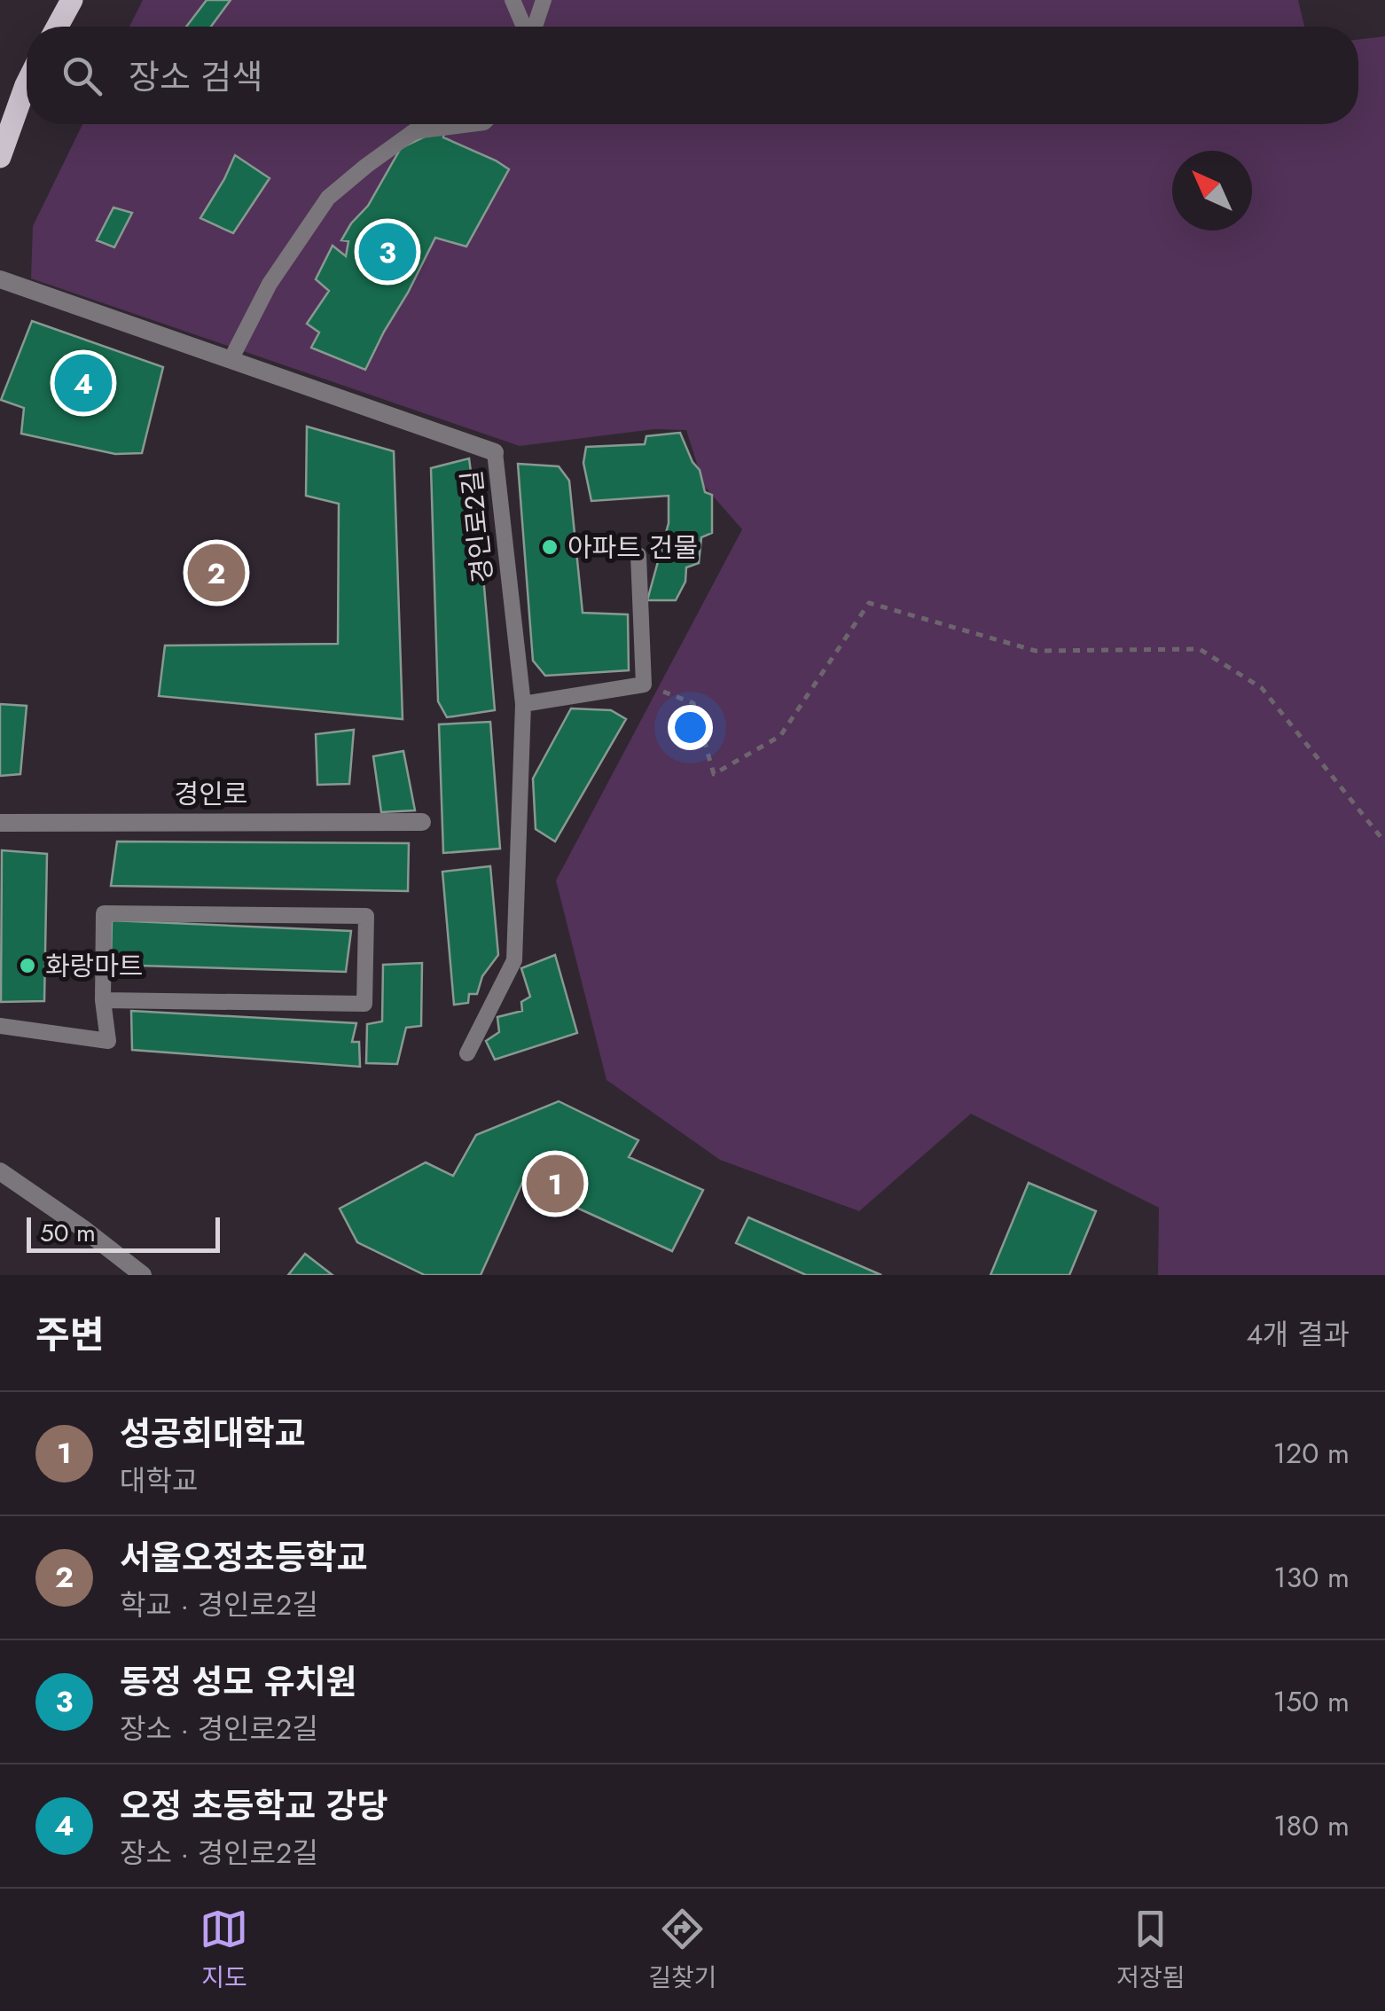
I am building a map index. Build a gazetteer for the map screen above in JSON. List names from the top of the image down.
{
  "streets": {
    "street": ["경인로2길", "경인로"]
  },
  "places": ["아파트 건물", "화랑마트"],
  "scale_bar": "50 m",
  "north": "top left",
  "page": {
    "search": "장소 검색",
    "pins": [
      "3",
      "4",
      "2",
      "1"
    ],
    "scale": "50 m",
    "heading": ["주변", "4개 결과"],
    "list": [
      {
        "mark": "1",
        "name": "성공회대학교",
        "note": "대학교",
        "value": "120 m"
      },
      {
        "mark": "2",
        "name": "서울오정초등학교",
        "note": "학교 · 경인로2길",
        "value": "130 m"
      },
      {
        "mark": "3",
        "name": "동정 성모 유치원",
        "note": "장소 · 경인로2길",
        "value": "150 m"
      },
      {
        "mark": "4",
        "name": "오정 초등학교 강당",
        "note": "장소 · 경인로2길",
        "value": "180 m"
      }
    ],
    "nav": ["지도", "길찾기", "저장됨"]
  }
}
